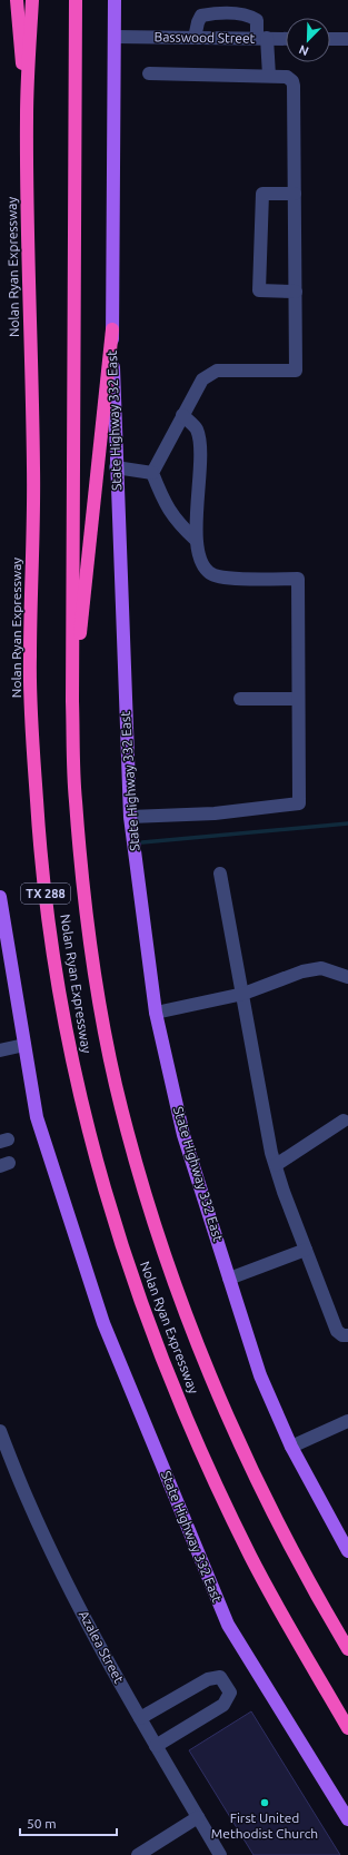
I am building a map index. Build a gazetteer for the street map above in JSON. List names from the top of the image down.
{
  "streets": {
    "highway": ["Nolan Ryan Expressway", "TX 288"],
    "main road": ["State Highway 332 East"],
    "street": ["Basswood Street", "Azalea Street"]
  },
  "crossings": [
    ["Basswood Street", "State Highway 332 East"]
  ],
  "places": ["First United Methodist Church"],
  "scale_bar": "50 m",
  "north": "bottom left"
}
